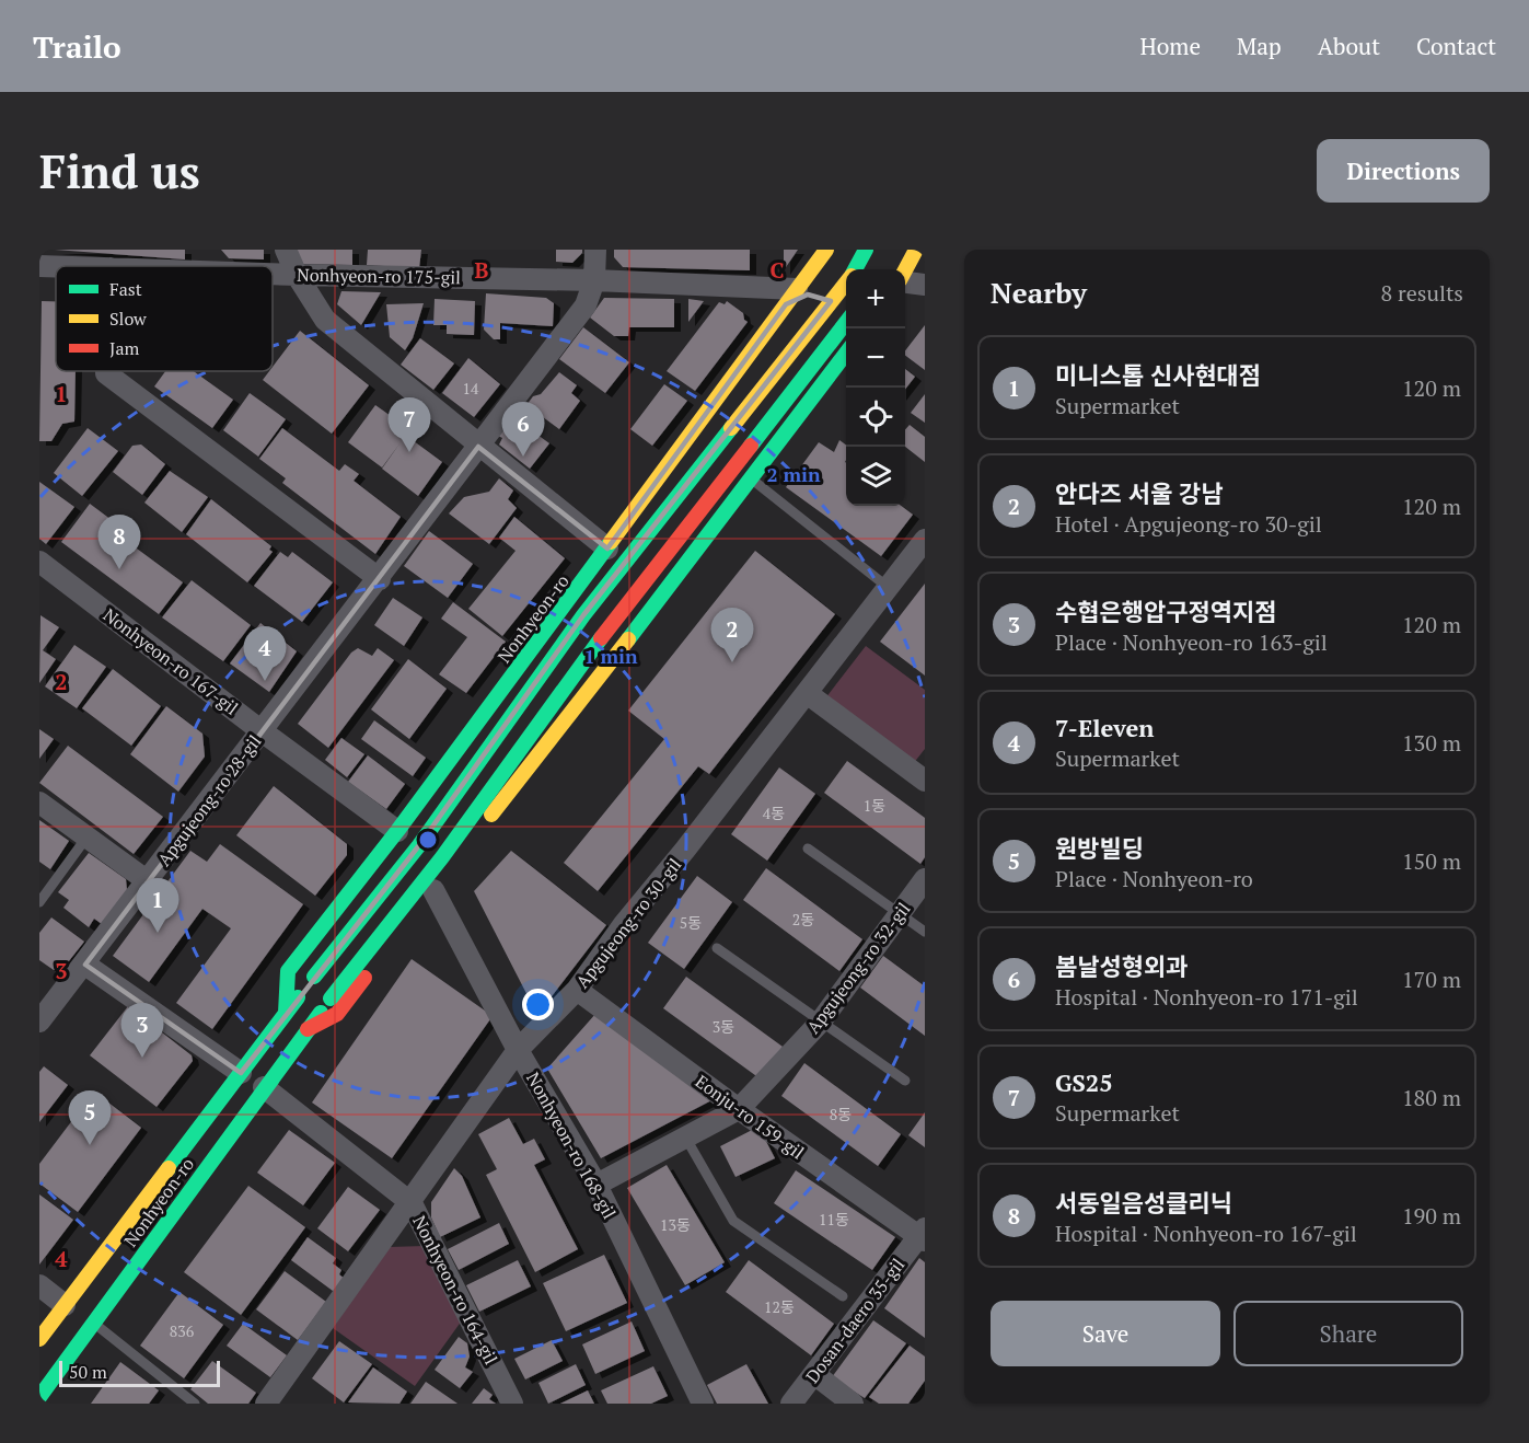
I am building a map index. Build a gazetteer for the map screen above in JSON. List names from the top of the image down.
{
  "streets": {
    "main road": ["Nonhyeon-ro"],
    "street": [
      "Nonhyeon-ro 175-gil",
      "Nonhyeon-ro 167-gil",
      "Apgujeong-ro 28-gil",
      "Apgujeong-ro 30-gil",
      "Apgujeong-ro 32-gil",
      "Eonju-ro 159-gil",
      "Nonhyeon-ro 168-gil",
      "Nonhyeon-ro 164-gil",
      "Dosan-daero 35-gil"
    ]
  },
  "crossings": [
    ["Nonhyeon-ro 175-gil", "Nonhyeon-ro"],
    ["Nonhyeon-ro 175-gil", "Apgujeong-ro 28-gil"],
    ["Nonhyeon-ro", "Nonhyeon-ro 167-gil"],
    ["Nonhyeon-ro", "Nonhyeon-ro 168-gil"],
    ["Nonhyeon-ro", "Nonhyeon-ro 164-gil"],
    ["Nonhyeon-ro 167-gil", "Apgujeong-ro 28-gil"],
    ["Apgujeong-ro 30-gil", "Eonju-ro 159-gil"],
    ["Apgujeong-ro 30-gil", "Nonhyeon-ro 168-gil"],
    ["Apgujeong-ro 30-gil", "Nonhyeon-ro 164-gil"],
    ["Apgujeong-ro 32-gil", "Eonju-ro 159-gil"],
    ["Apgujeong-ro 32-gil", "Nonhyeon-ro 168-gil"],
    ["Eonju-ro 159-gil", "Dosan-daero 35-gil"]
  ],
  "house_numbers": [
    "14",
    "1동",
    "4동",
    "2동",
    "5동",
    "3동",
    "8동",
    "11동",
    "13동",
    "12동",
    "836"
  ],
  "legend": ["Fast", "Slow", "Jam"],
  "scale_bar": "50 m",
  "page": {
    "header": "Trailo",
    "nav": [
      "Home",
      "Map",
      "About",
      "Contact"
    ],
    "buttons": [
      "Directions",
      ["Save", "Share"]
    ],
    "title": "Find us",
    "heading": ["Nearby", "8 results"],
    "map_buttons": ["+", "−"],
    "list": [
      {
        "mark": "1",
        "name": "미니스톱 신사현대점",
        "note": "Supermarket",
        "value": "120 m"
      },
      {
        "mark": "2",
        "name": "안다즈 서울 강남",
        "note": "Hotel · Apgujeong-ro 30-gil",
        "value": "120 m"
      },
      {
        "mark": "3",
        "name": "수협은행압구정역지점",
        "note": "Place · Nonhyeon-ro 163-gil",
        "value": "120 m"
      },
      {
        "mark": "4",
        "name": "7-Eleven",
        "note": "Supermarket",
        "value": "130 m"
      },
      {
        "mark": "5",
        "name": "원방빌딩",
        "note": "Place · Nonhyeon-ro",
        "value": "150 m"
      },
      {
        "mark": "6",
        "name": "봄날성형외과",
        "note": "Hospital · Nonhyeon-ro 171-gil",
        "value": "170 m"
      },
      {
        "mark": "7",
        "name": "GS25",
        "note": "Supermarket",
        "value": "180 m"
      },
      {
        "mark": "8",
        "name": "서동일음성클리닉",
        "note": "Hospital · Nonhyeon-ro 167-gil",
        "value": "190 m"
      }
    ],
    "pins": [
      "7",
      "6",
      "8",
      "2",
      "4",
      "1",
      "3",
      "5"
    ],
    "scale": "50 m"
  },
  "grid": {
    "columns": ["B", "C"],
    "rows": [
      "1",
      "2",
      "3",
      "4"
    ]
  },
  "rings": ["2 min", "1 min"]
}
